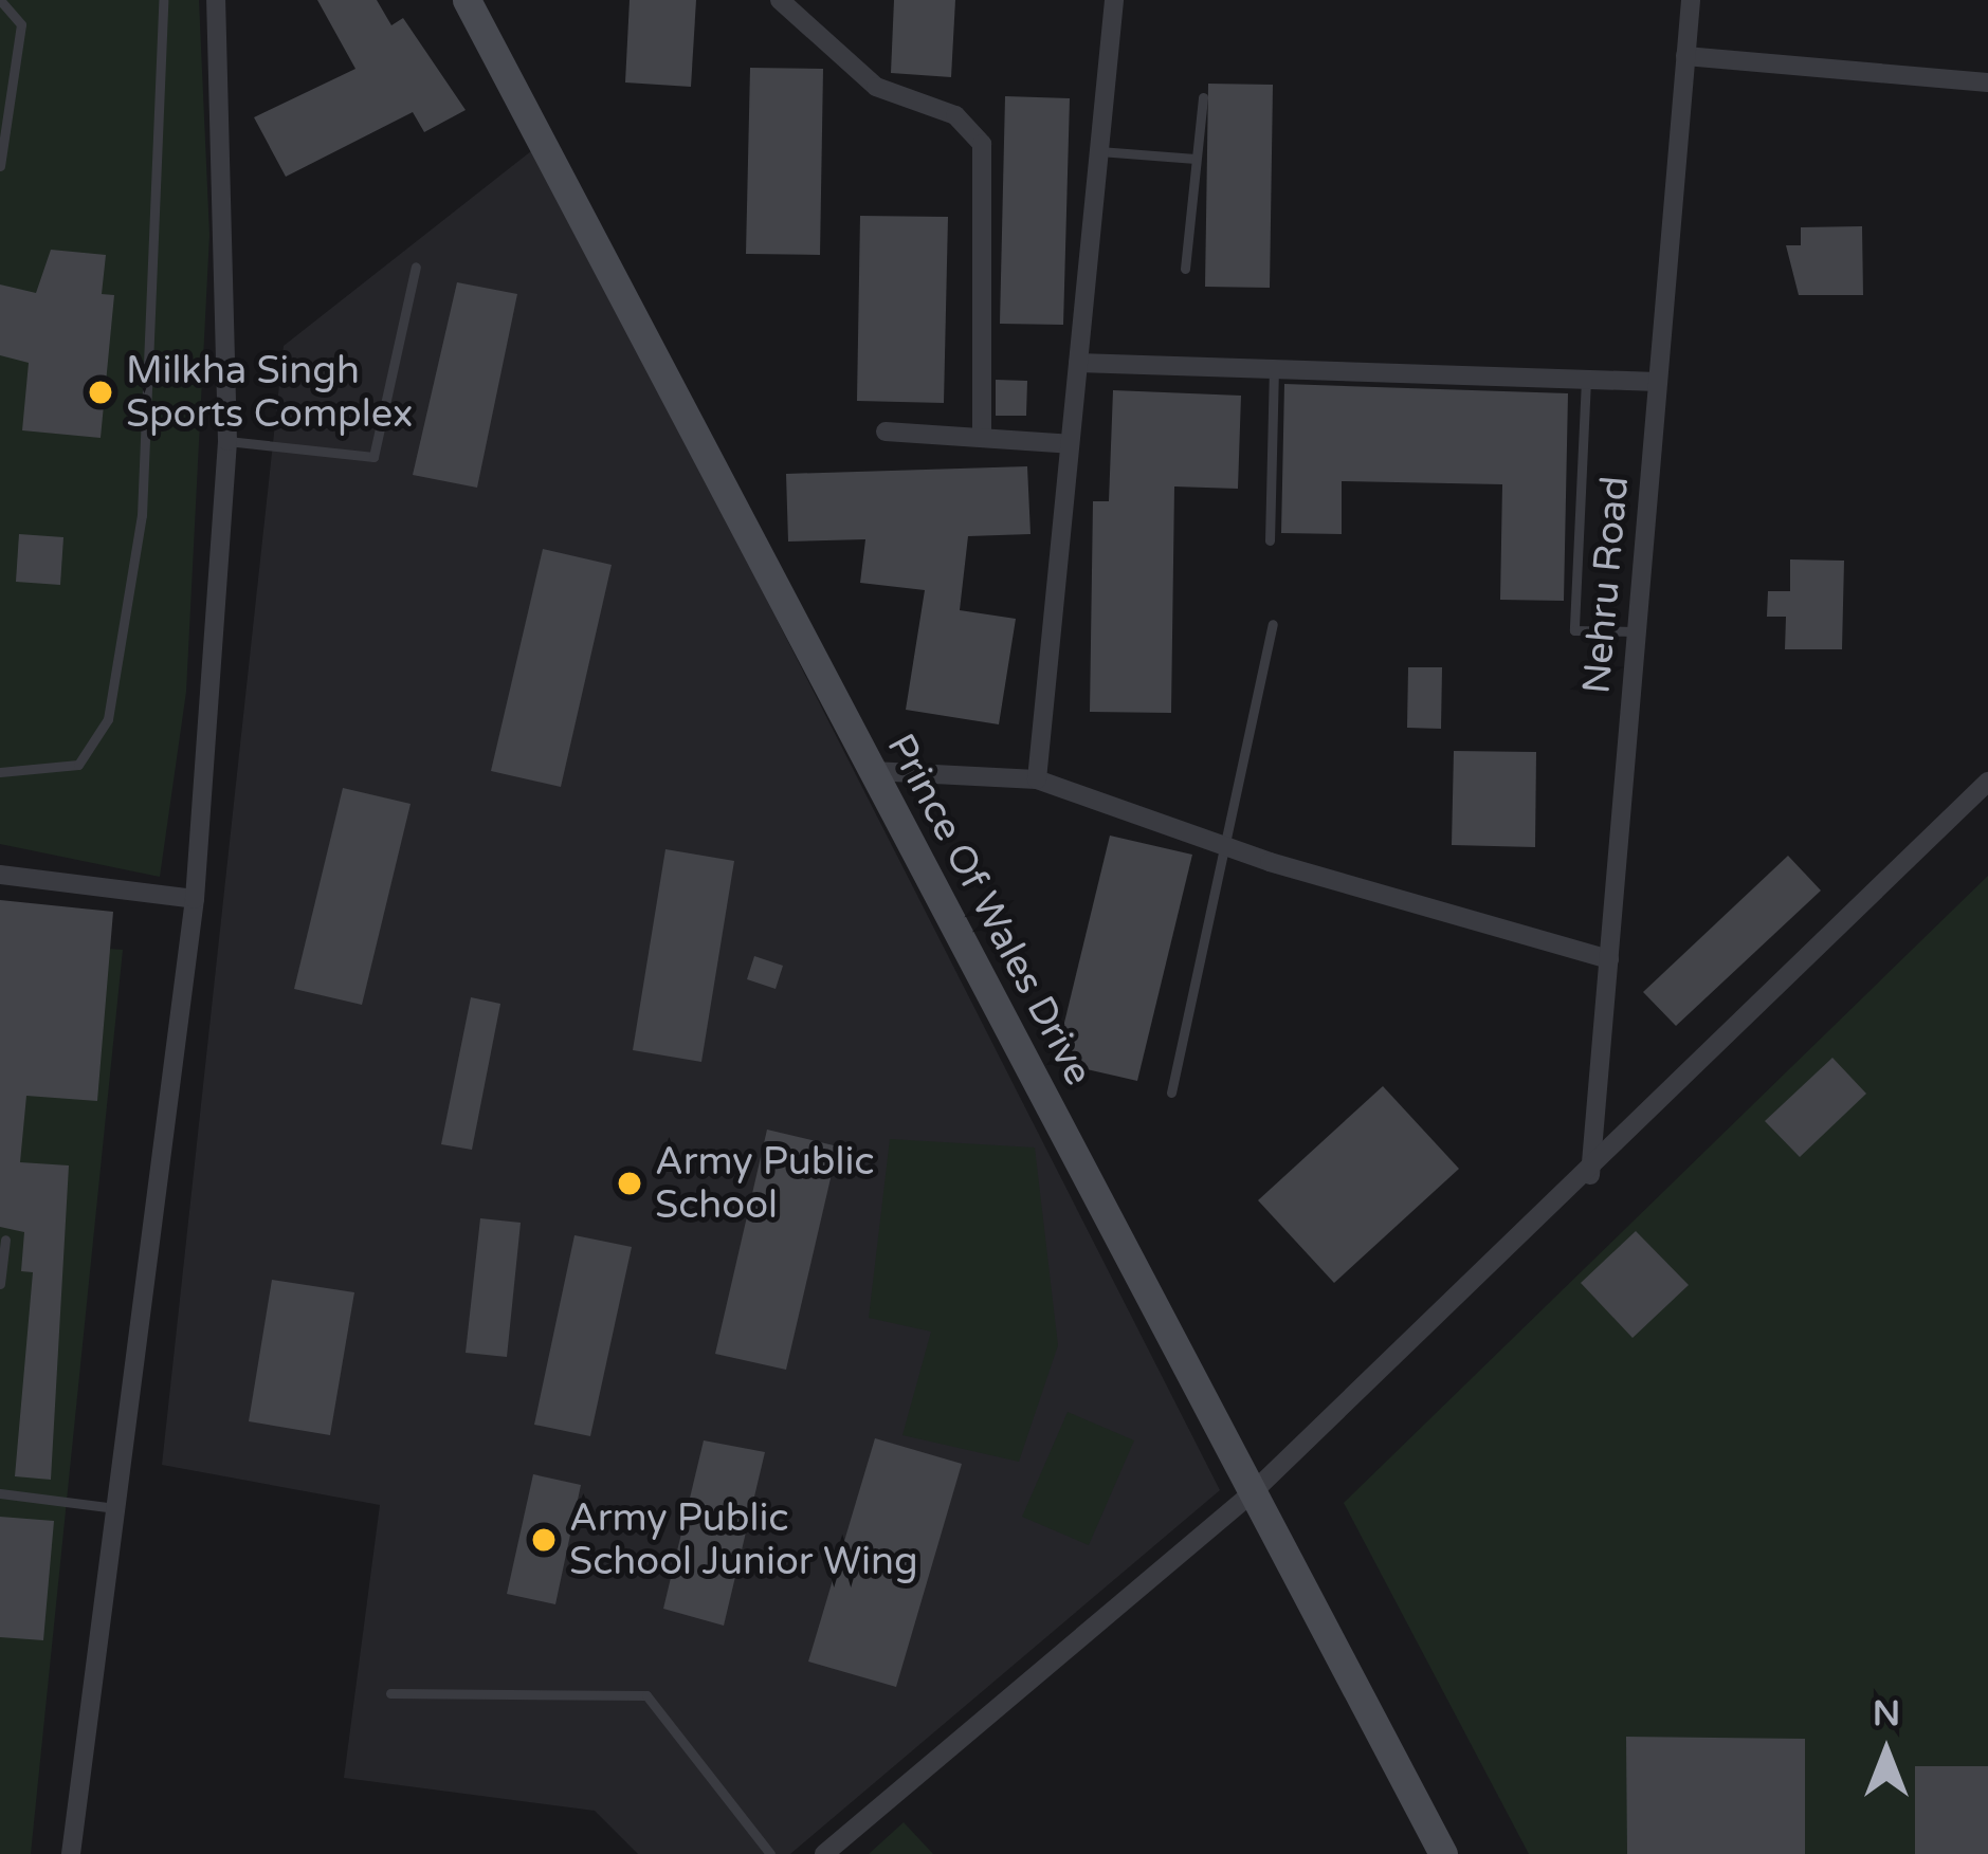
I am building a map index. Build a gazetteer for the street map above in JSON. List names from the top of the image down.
{
  "streets": {
    "main road": ["Prince Of Wales Drive"],
    "street": ["Nehru Road"]
  },
  "places": ["Milkha Singh Sports Complex", "Army Public School", "Army Public School Junior Wing"],
  "north": "top"
}
